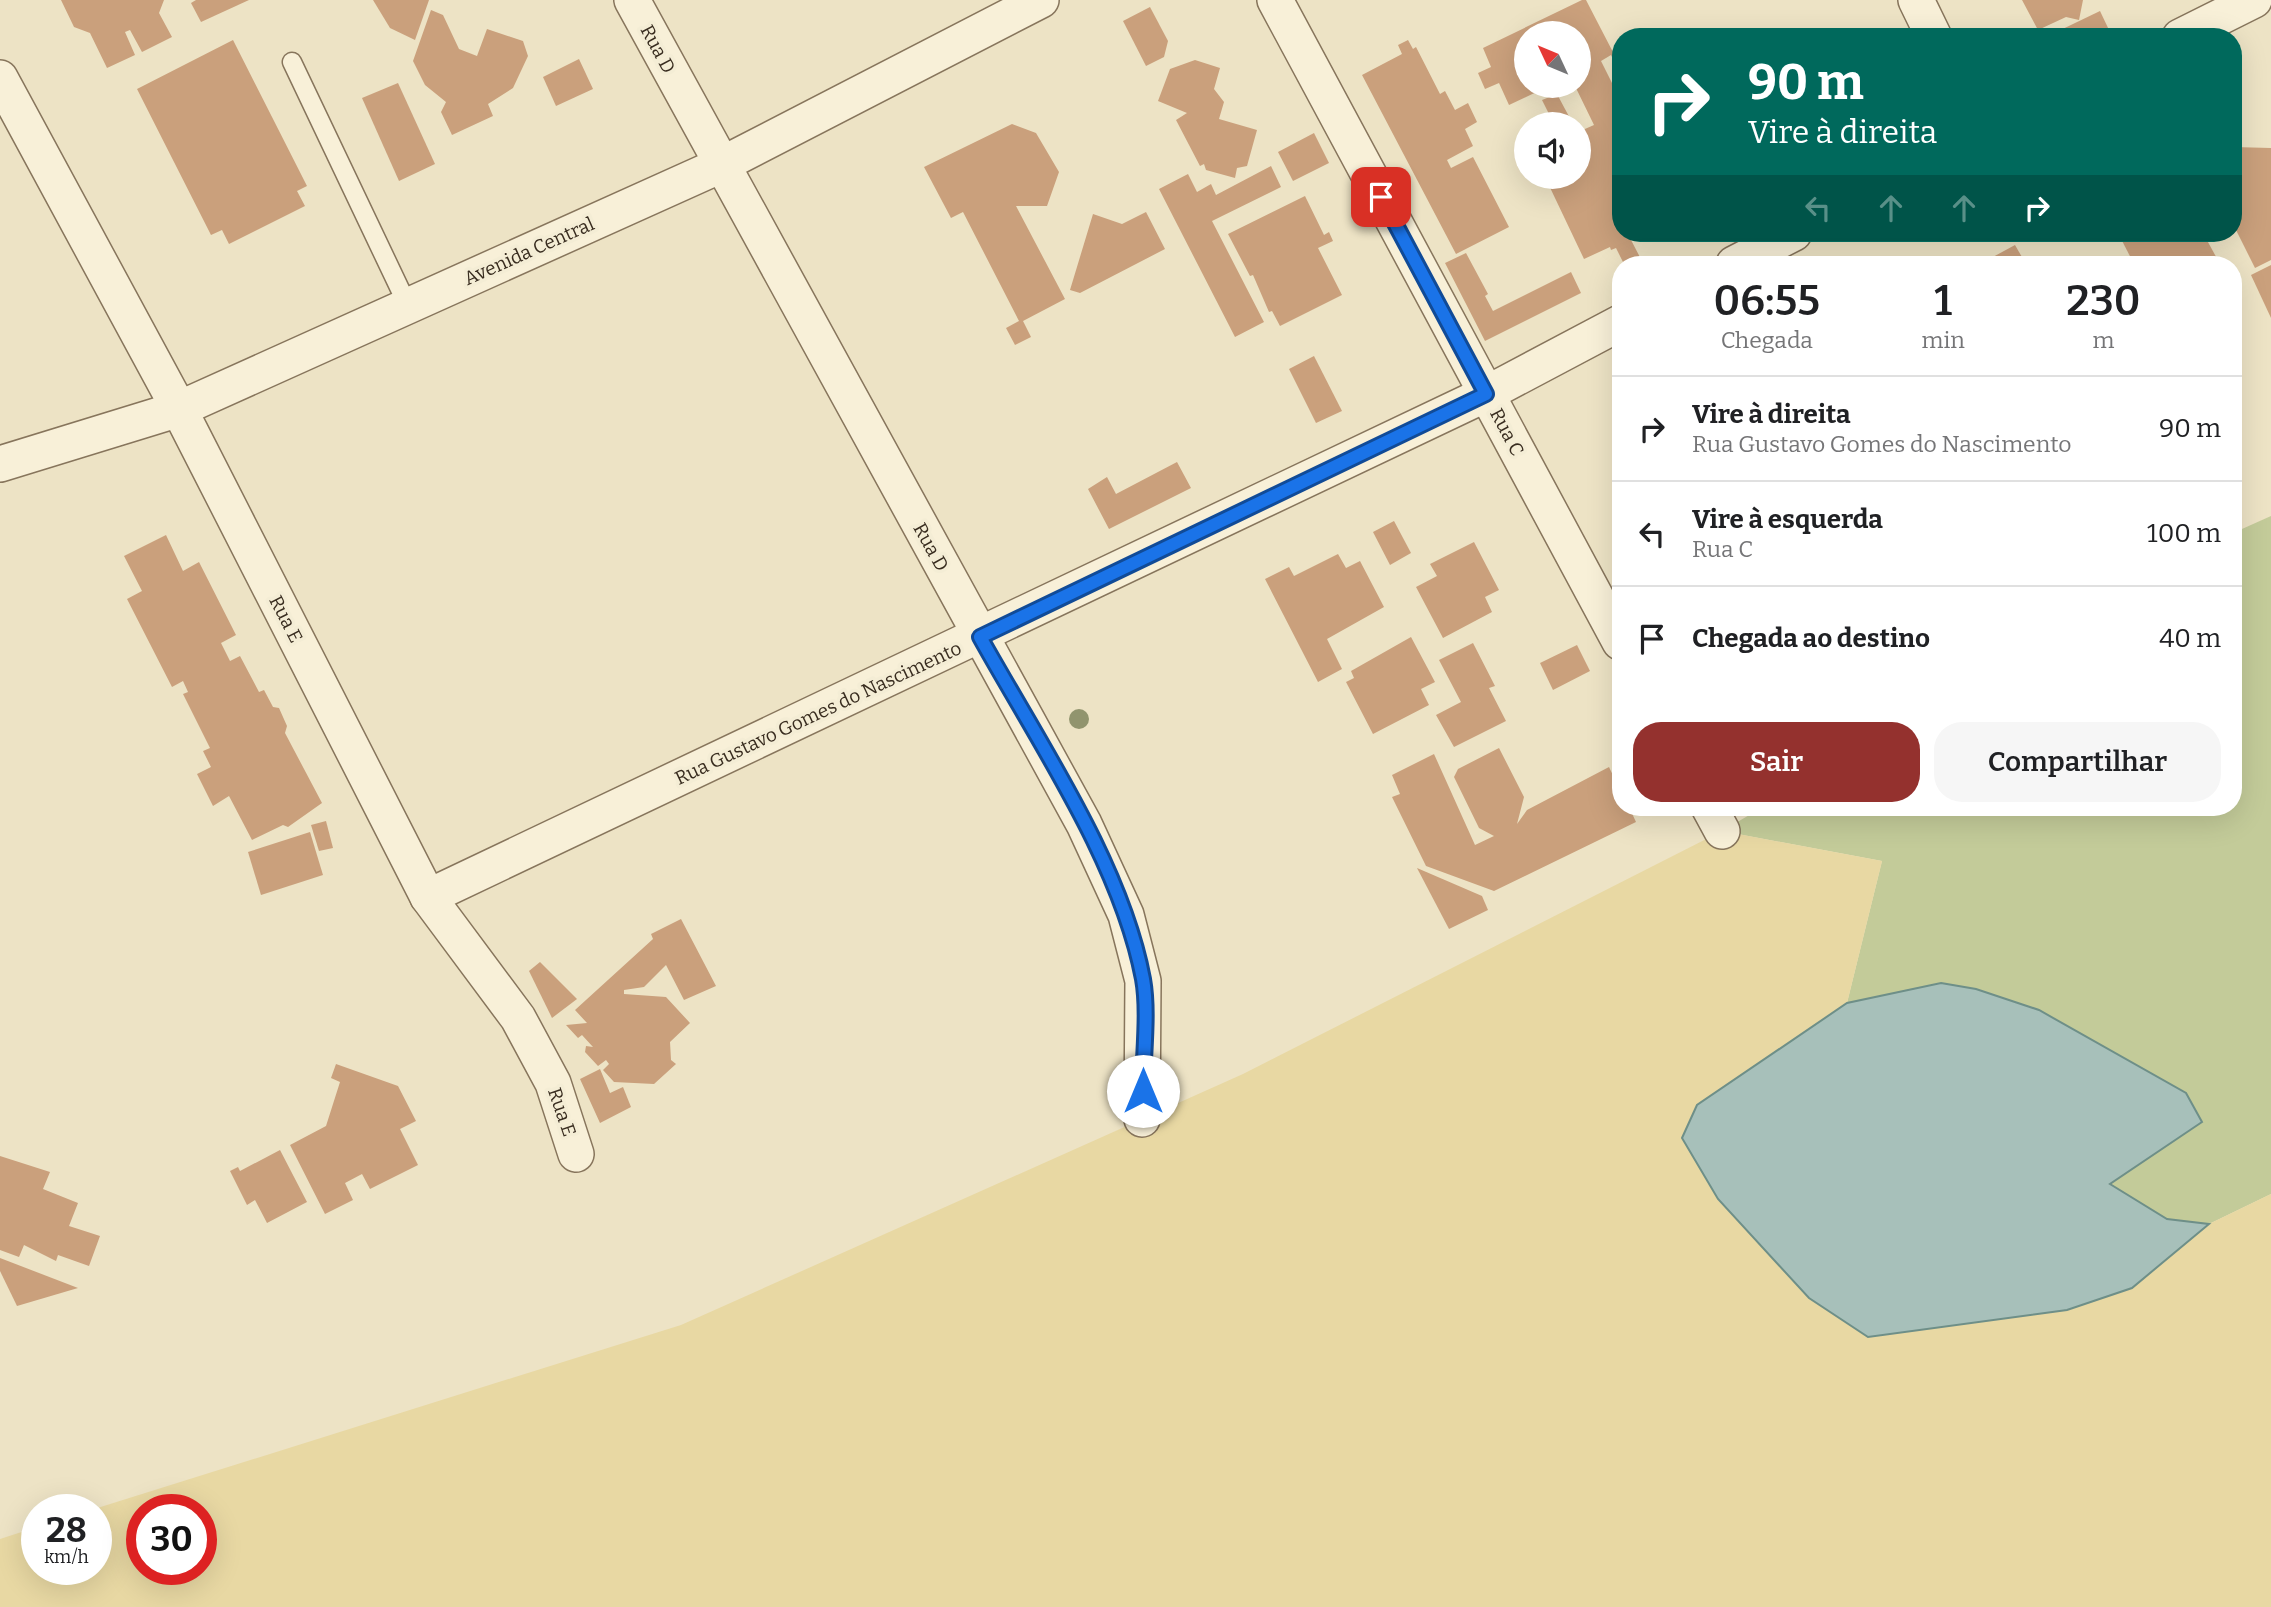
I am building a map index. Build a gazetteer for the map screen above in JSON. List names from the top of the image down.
{
  "streets": {
    "street": [
      "Rua D",
      "Avenida Central",
      "Rua C",
      "Rua E",
      "Rua Gustavo Gomes do Nascimento"
    ]
  },
  "crossings": [
    ["Rua D", "Avenida Central"],
    ["Rua D", "Rua Gustavo Gomes do Nascimento"],
    ["Avenida Central", "Rua E"],
    ["Rua C", "Rua Gustavo Gomes do Nascimento"],
    ["Rua E", "Rua Gustavo Gomes do Nascimento"]
  ],
  "north": "top left",
  "page": {
    "turn": ["90 m", "Vire à direita"],
    "eta": [
      "06:55",
      "Chegada",
      "1",
      "min",
      "230",
      "m"
    ],
    "list": [
      {
        "name": "Vire à direita",
        "note": "Rua Gustavo Gomes do Nascimento",
        "value": "90 m"
      },
      {
        "name": "Vire à esquerda",
        "note": "Rua C",
        "value": "100 m"
      },
      {
        "name": "Chegada ao destino",
        "value": "40 m"
      }
    ],
    "buttons": ["Sair", "Compartilhar"],
    "speed": "28 km/h",
    "limit": "30"
  }
}
